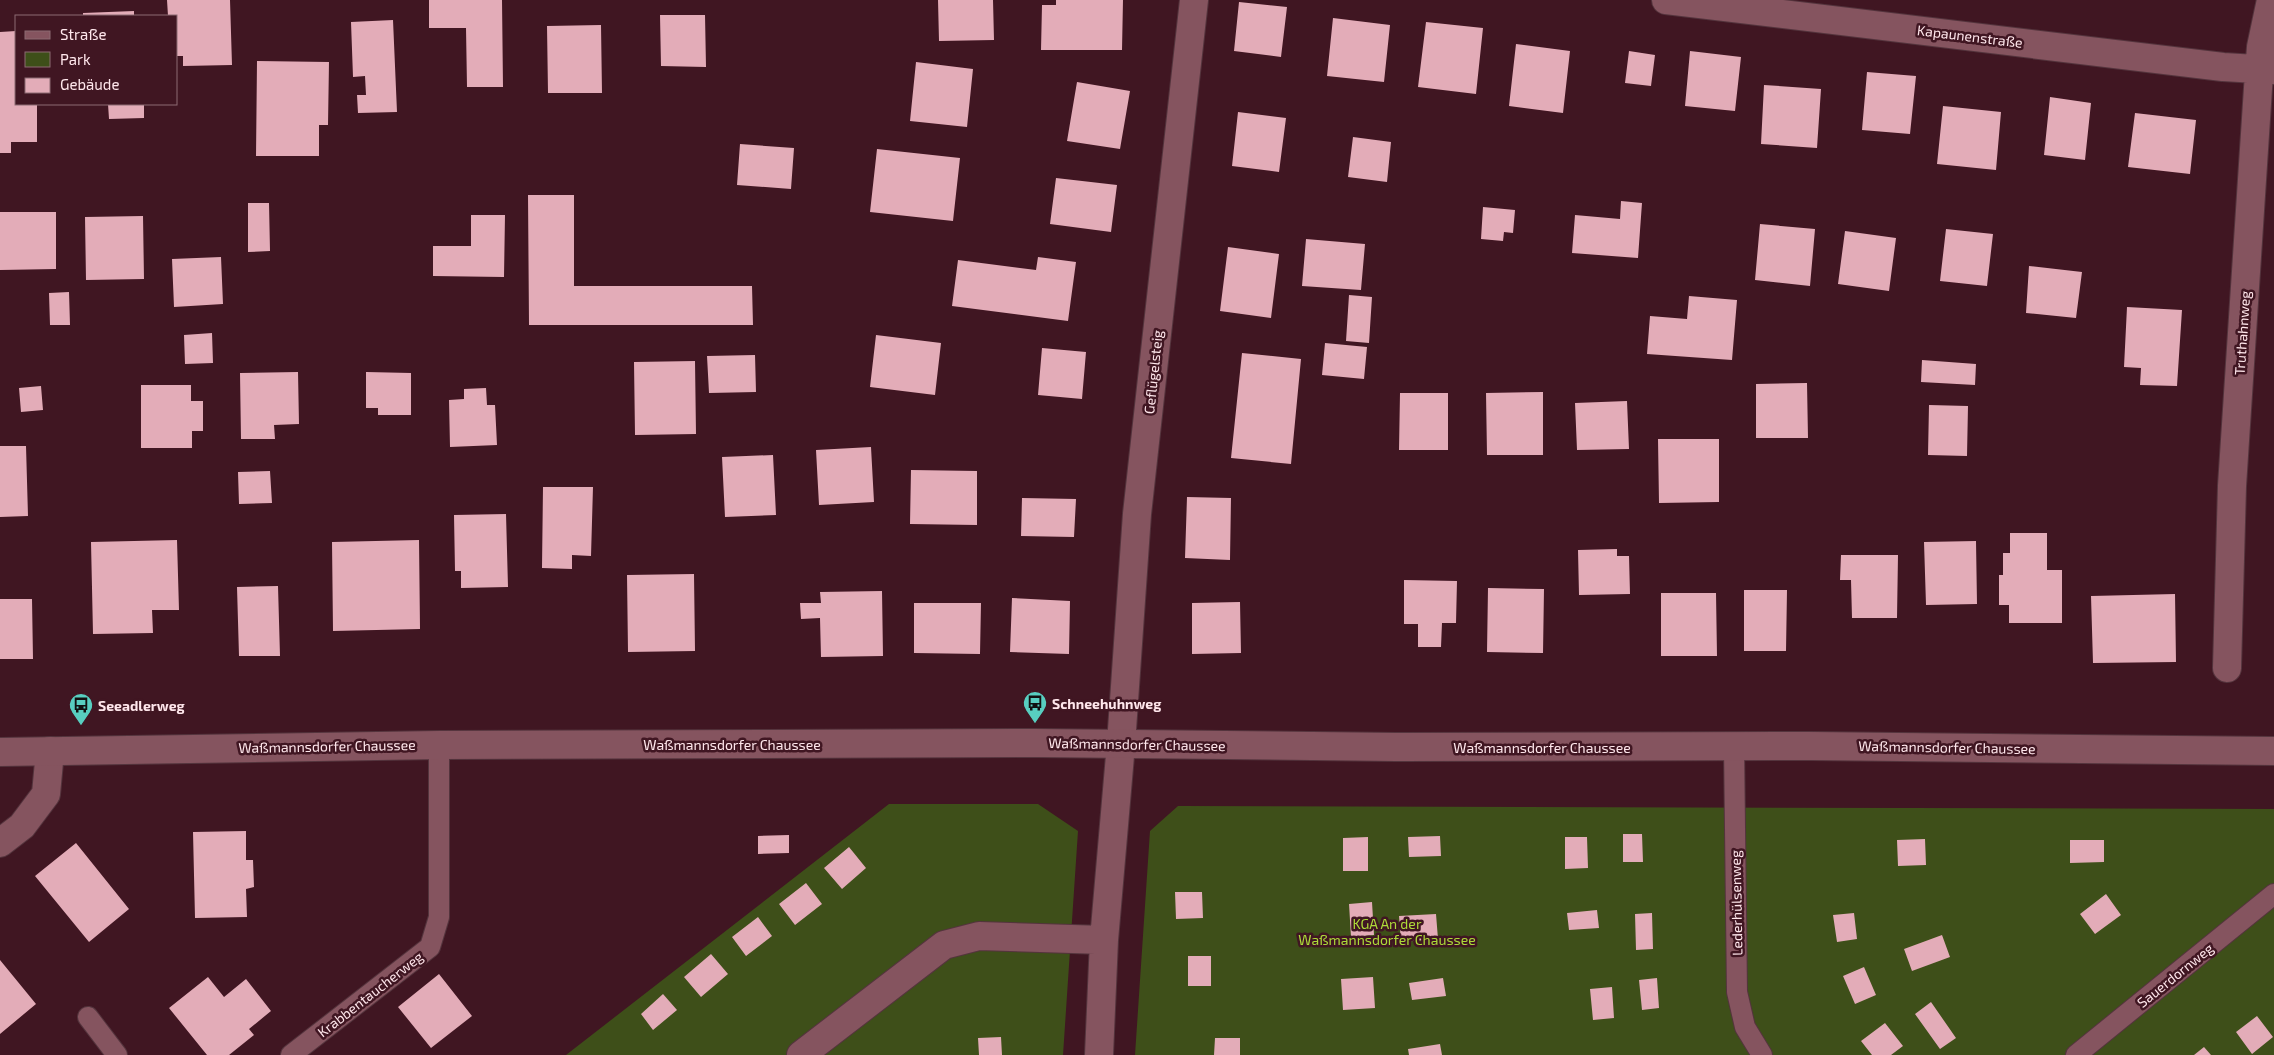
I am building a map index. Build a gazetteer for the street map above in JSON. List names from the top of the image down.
{
  "streets": {
    "street": [
      "Kapaunenstraße",
      "Truthahnweg",
      "Geflügelsteig",
      "Waßmannsdorfer Chaussee"
    ],
    "lane": ["Lederhülsenweg", "Sauerdornweg", "Krabbentaucherweg"]
  },
  "crossings": [
    ["Kapaunenstraße", "Truthahnweg"],
    ["Geflügelsteig", "Waßmannsdorfer Chaussee"],
    ["Waßmannsdorfer Chaussee", "Lederhülsenweg"],
    ["Waßmannsdorfer Chaussee", "Krabbentaucherweg"]
  ],
  "parks": ["KGA An der Waßmannsdorfer Chaussee"],
  "places": {
    "bus stop": ["Schneehuhnweg", "Seeadlerweg"]
  },
  "legend": ["Straße", "Park", "Gebäude"]
}
